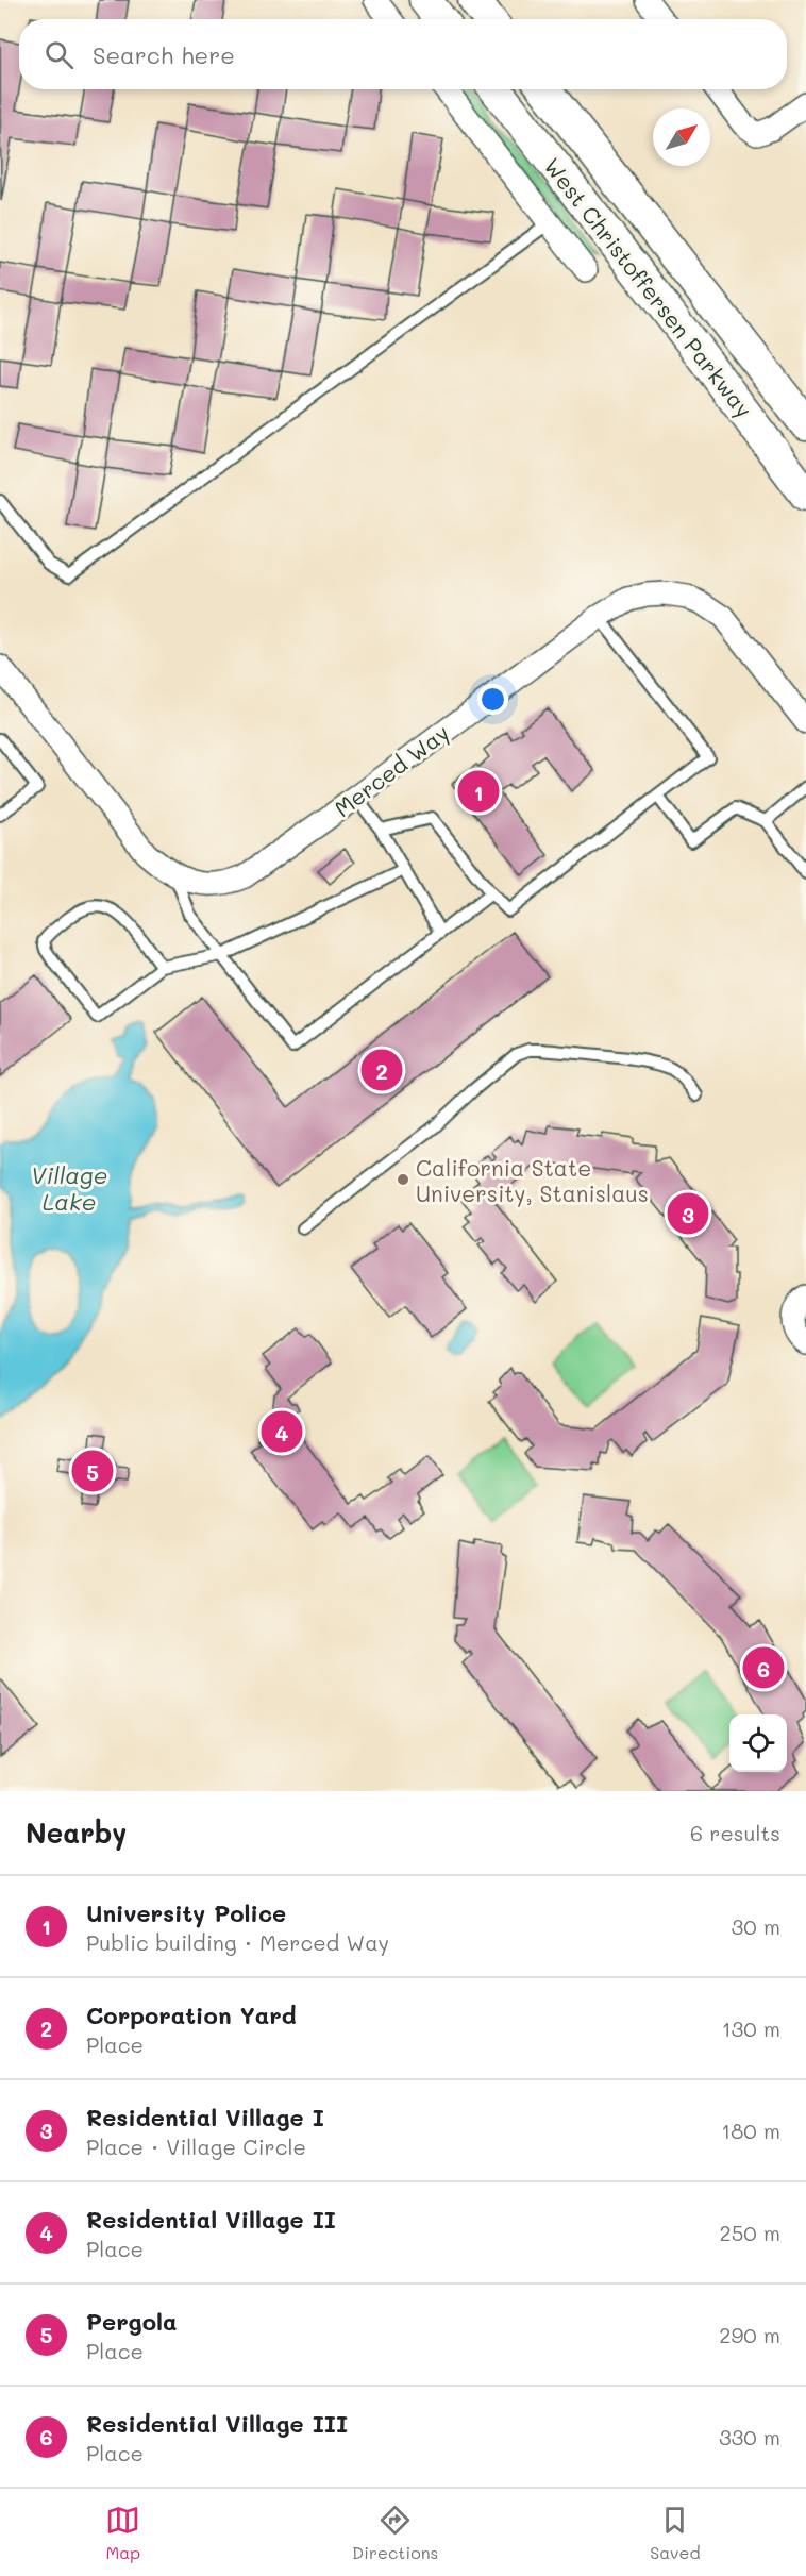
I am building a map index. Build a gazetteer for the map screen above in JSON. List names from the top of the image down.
{
  "streets": {
    "street": ["West Christoffersen Parkway", "Merced Way"]
  },
  "water": ["Village Lake"],
  "places": ["California State University, Stanislaus"],
  "north": "top right",
  "page": {
    "search": "Search here",
    "pins": [
      "1",
      "2",
      "3",
      "4",
      "5",
      "6"
    ],
    "heading": ["Nearby", "6 results"],
    "list": [
      {
        "mark": "1",
        "name": "University Police",
        "note": "Public building · Merced Way",
        "value": "30 m"
      },
      {
        "mark": "2",
        "name": "Corporation Yard",
        "note": "Place",
        "value": "130 m"
      },
      {
        "mark": "3",
        "name": "Residential Village I",
        "note": "Place · Village Circle",
        "value": "180 m"
      },
      {
        "mark": "4",
        "name": "Residential Village II",
        "note": "Place",
        "value": "250 m"
      },
      {
        "mark": "5",
        "name": "Pergola",
        "note": "Place",
        "value": "290 m"
      },
      {
        "mark": "6",
        "name": "Residential Village III",
        "note": "Place",
        "value": "330 m"
      }
    ],
    "nav": ["Map", "Directions", "Saved"]
  }
}
